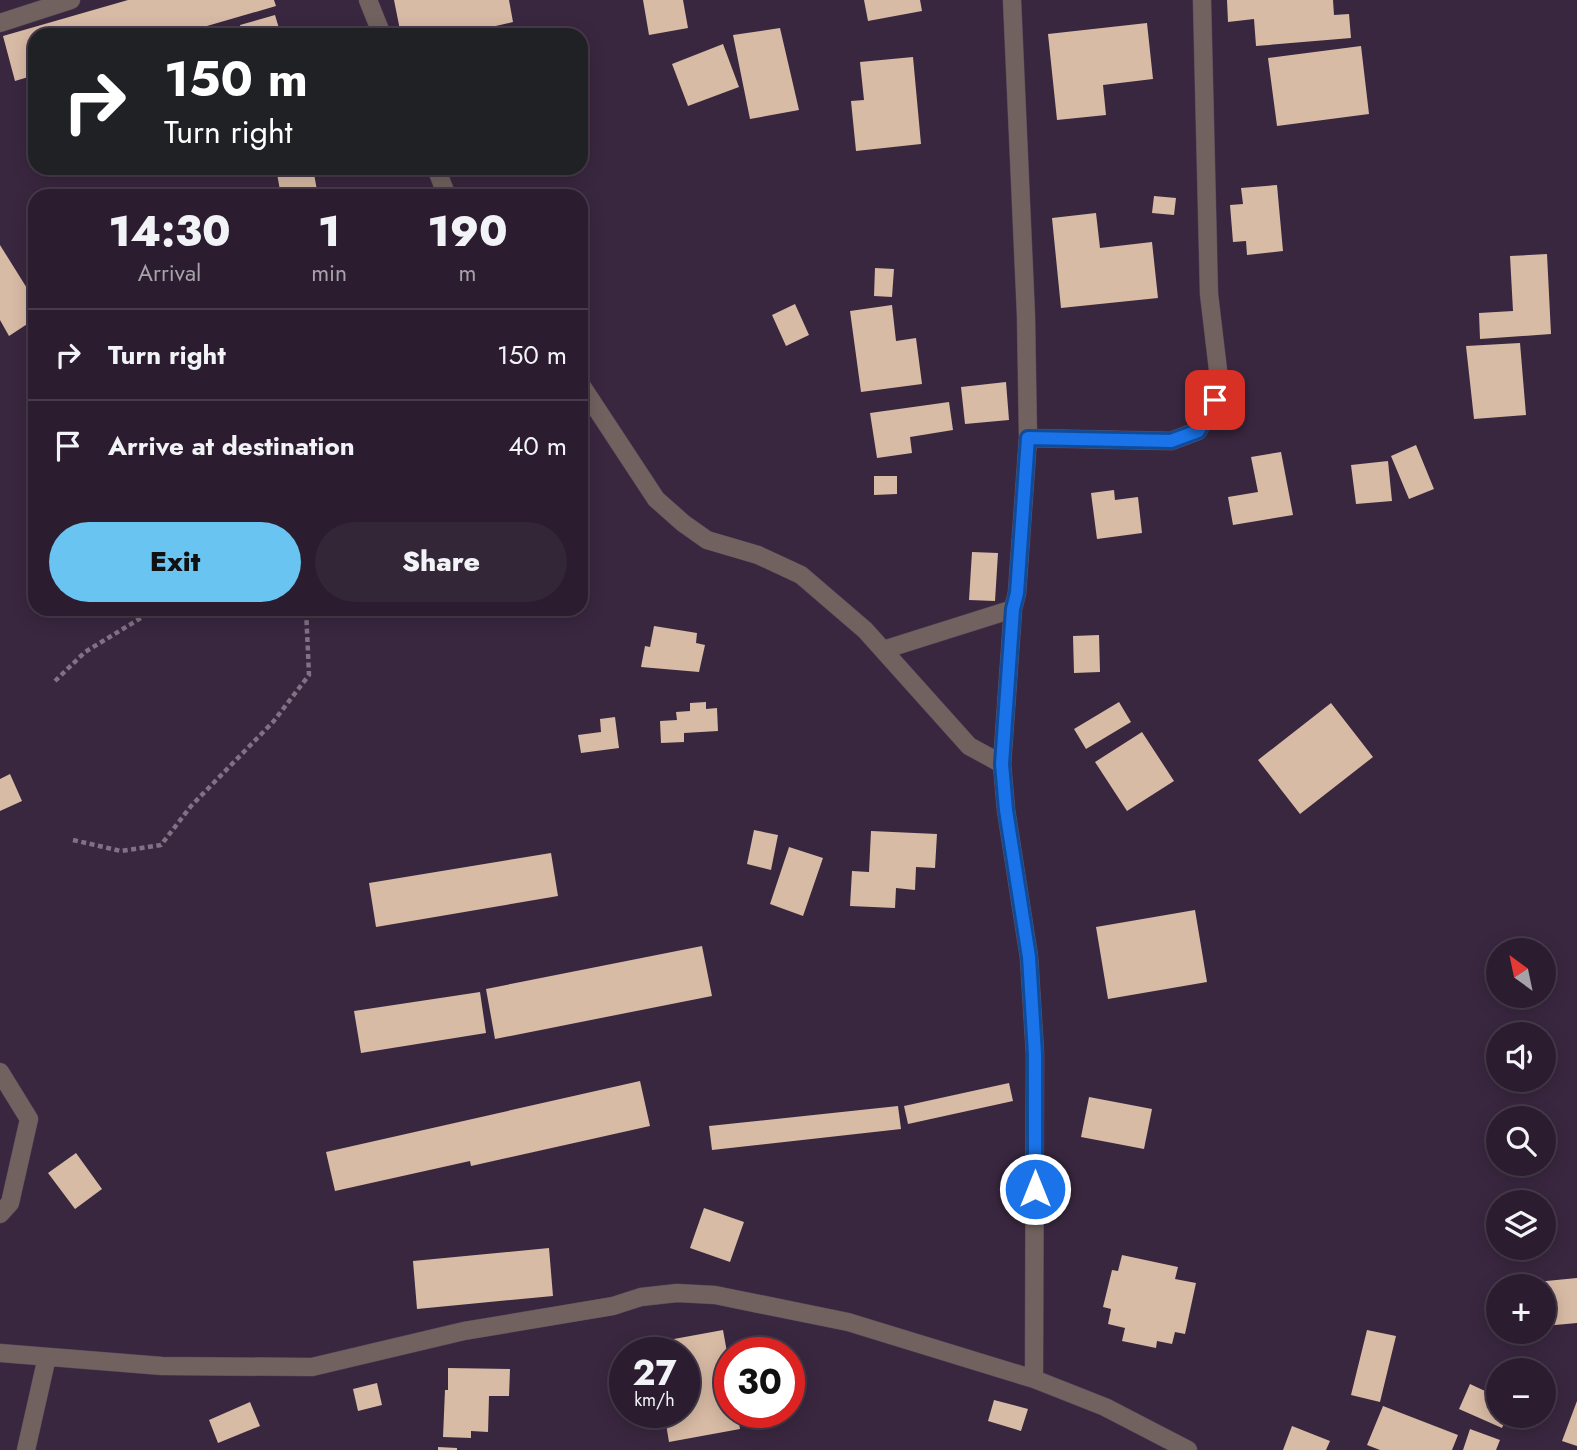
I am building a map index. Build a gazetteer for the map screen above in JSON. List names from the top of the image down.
{
  "north": "top left",
  "page": {
    "turn": ["150 m", "Turn right"],
    "eta": [
      "14:30",
      "Arrival",
      "1",
      "min",
      "190",
      "m"
    ],
    "list": [
      {
        "name": "Turn right",
        "value": "150 m"
      },
      {
        "name": "Arrive at destination",
        "value": "40 m"
      }
    ],
    "buttons": ["Exit", "Share"],
    "map_buttons": ["+", "−"],
    "speed": "27 km/h",
    "limit": "30"
  }
}
